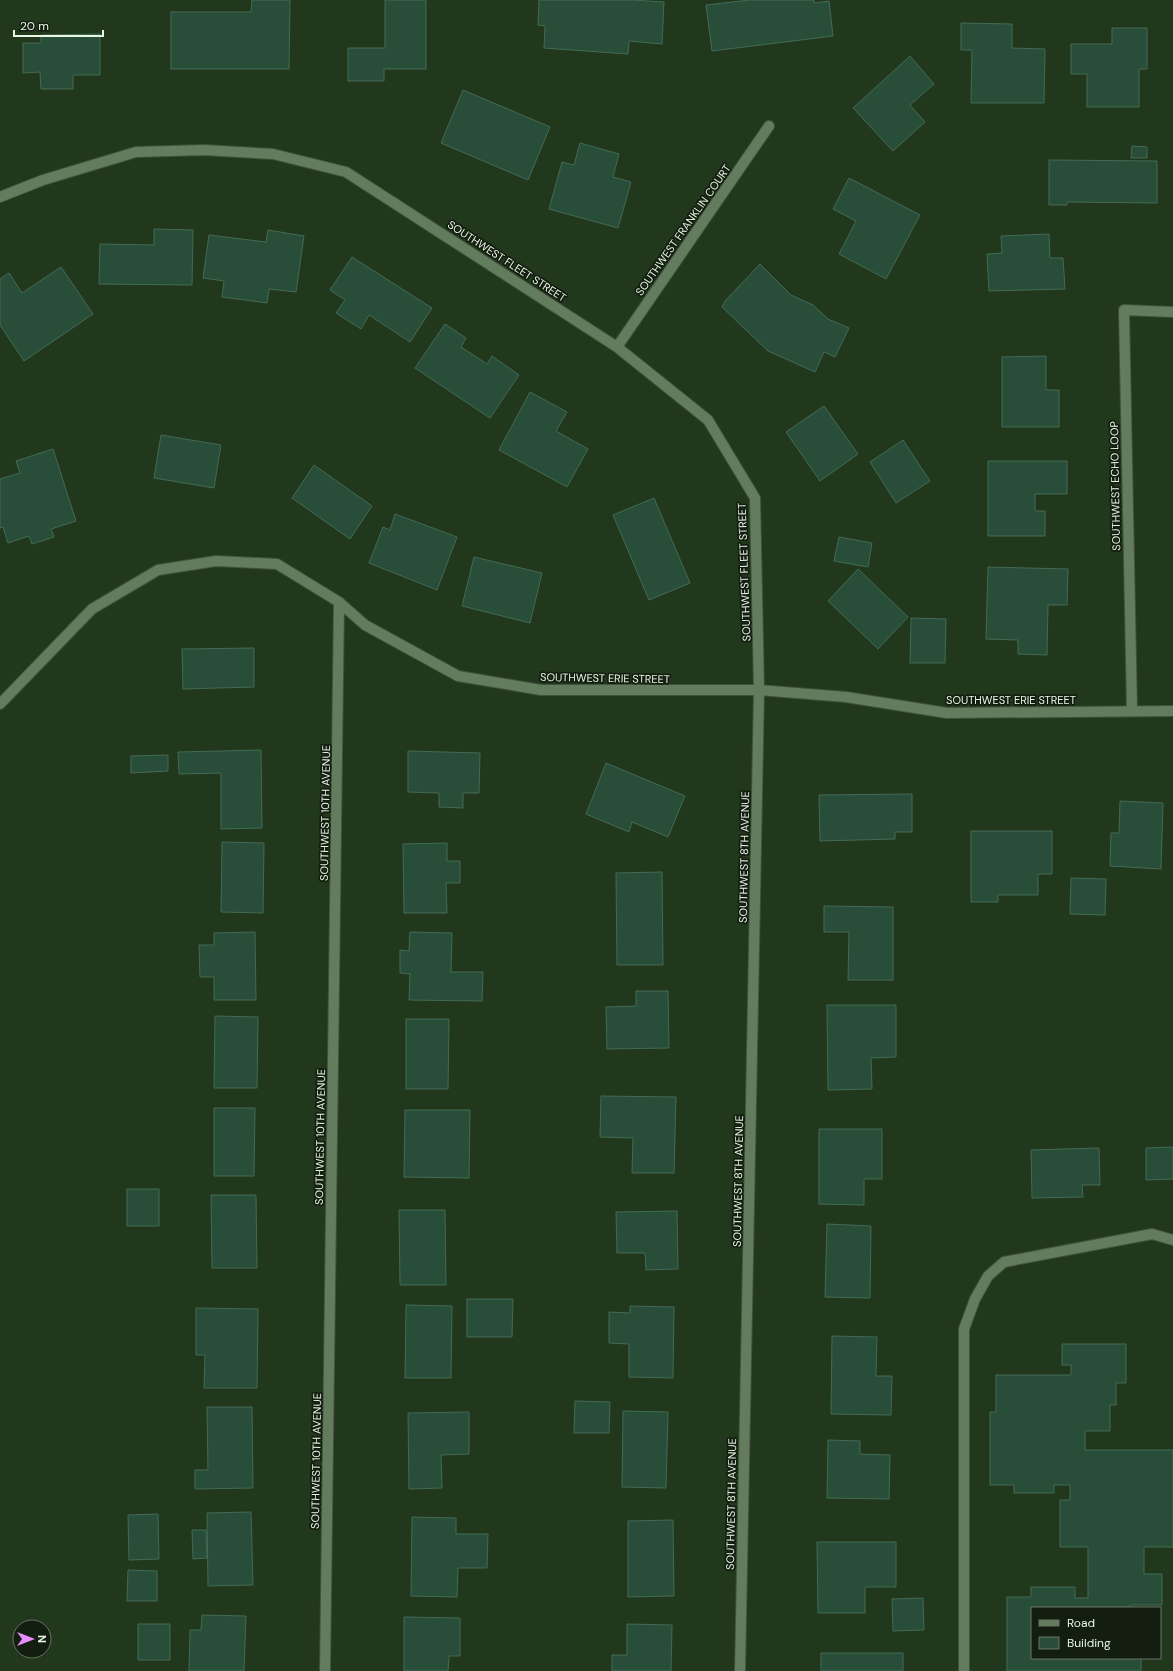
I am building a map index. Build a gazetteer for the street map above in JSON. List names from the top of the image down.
{
  "streets": {
    "street": [
      "SOUTHWEST FRANKLIN COURT",
      "SOUTHWEST FLEET STREET",
      "SOUTHWEST ECHO LOOP",
      "SOUTHWEST ERIE STREET",
      "SOUTHWEST 10TH AVENUE",
      "SOUTHWEST 8TH AVENUE"
    ]
  },
  "crossings": [
    ["SOUTHWEST FRANKLIN COURT", "SOUTHWEST FLEET STREET"],
    ["SOUTHWEST FLEET STREET", "SOUTHWEST ERIE STREET"],
    ["SOUTHWEST FLEET STREET", "SOUTHWEST 8TH AVENUE"],
    ["SOUTHWEST ECHO LOOP", "SOUTHWEST ERIE STREET"],
    ["SOUTHWEST ERIE STREET", "SOUTHWEST 10TH AVENUE"],
    ["SOUTHWEST ERIE STREET", "SOUTHWEST 8TH AVENUE"]
  ],
  "legend": ["Road", "Building"],
  "scale_bar": "20 m",
  "north": "right"
}
